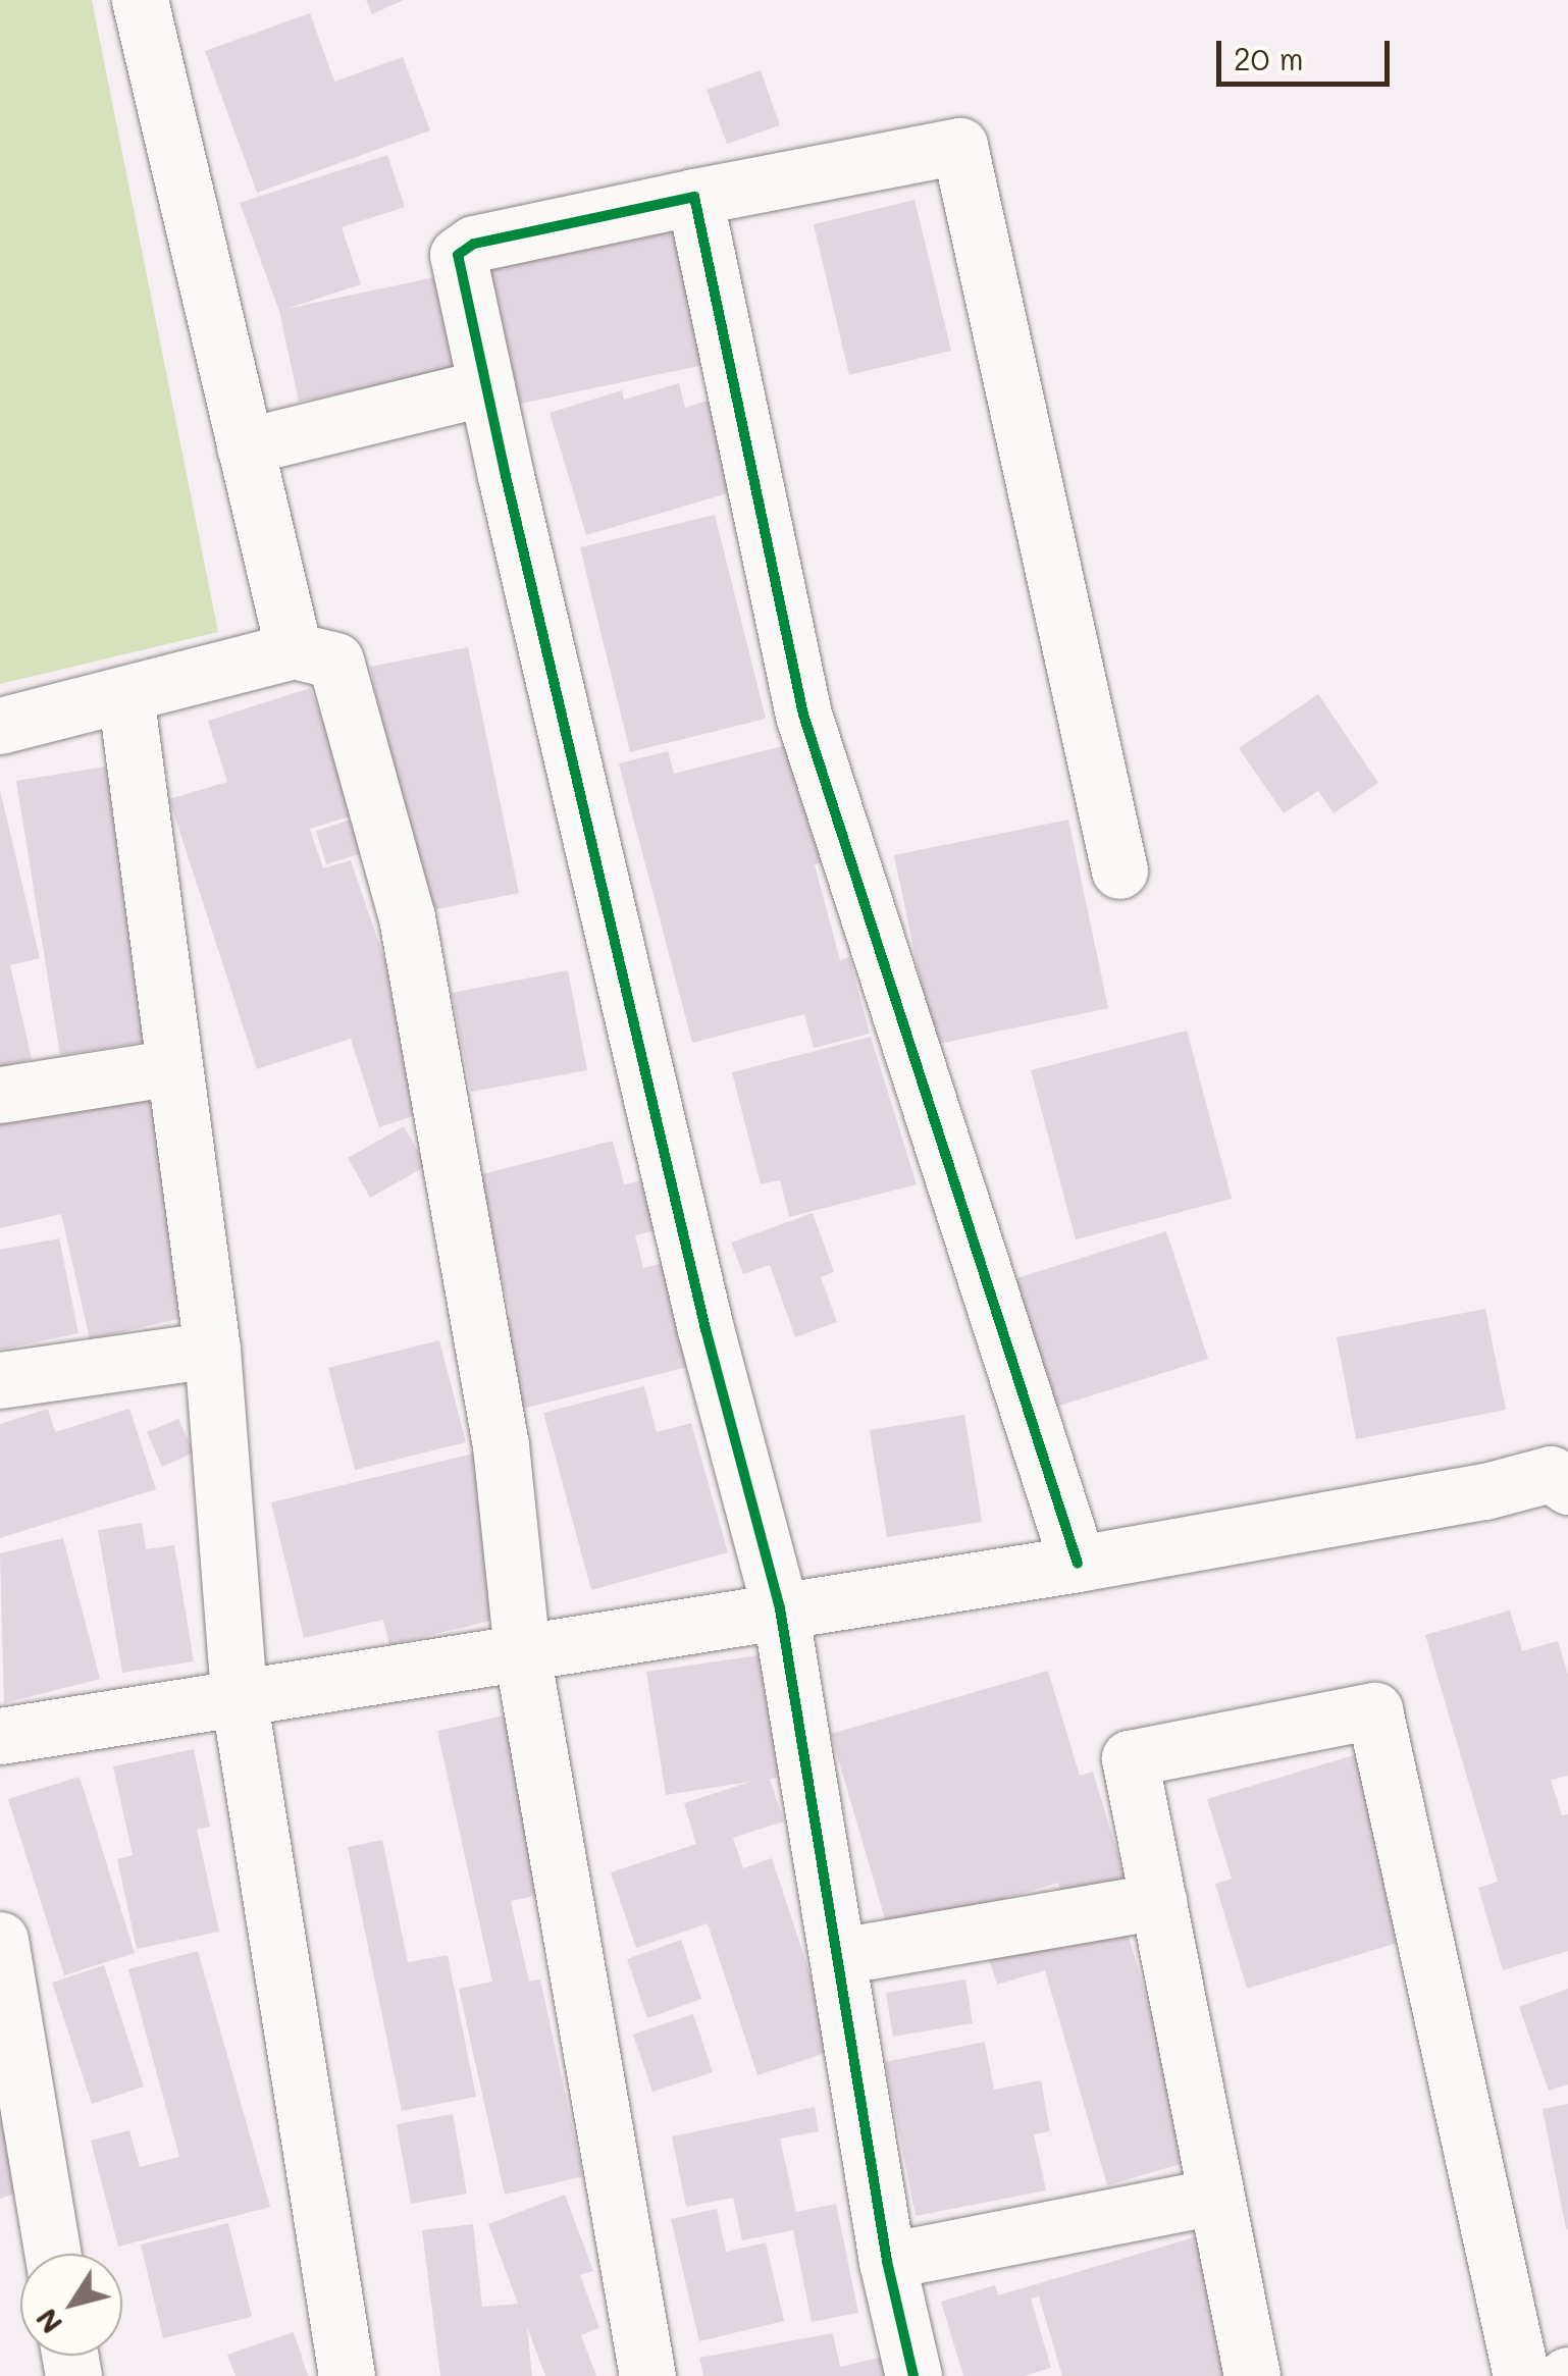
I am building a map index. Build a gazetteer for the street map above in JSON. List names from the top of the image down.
{
  "scale_bar": "20 m",
  "north": "bottom left"
}
